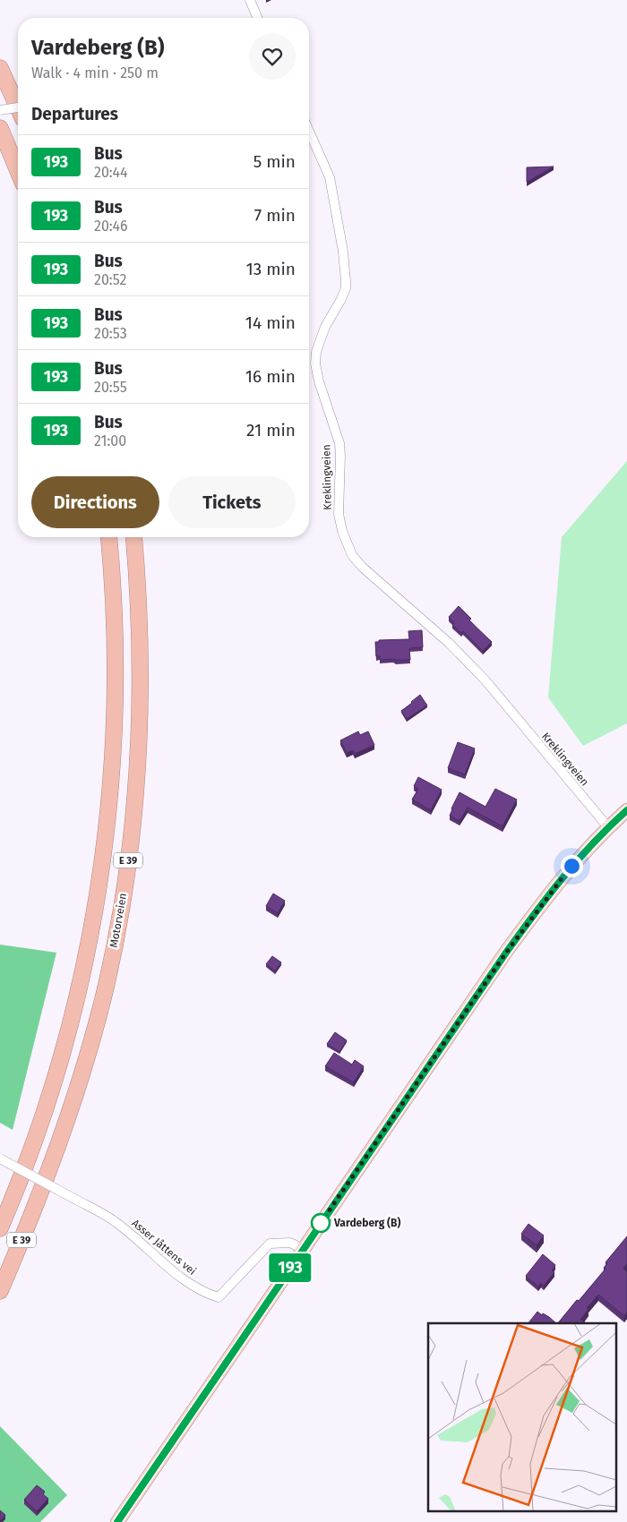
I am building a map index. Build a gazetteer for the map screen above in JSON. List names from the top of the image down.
{
  "streets": {
    "highway": ["E 39", "Motorveien"],
    "street": ["Kreklingveien", "Asser Jåttens vei"]
  },
  "places": ["Vardeberg (B)"],
  "lines": ["bus line 193"],
  "page": {
    "on_map": "193",
    "heading": [
      ["Vardeberg (B)", "Walk · 4 min · 250 m"],
      "Departures"
    ],
    "list": [
      {
        "mark": "193",
        "name": "Bus",
        "note": "20:44",
        "value": "5 min"
      },
      {
        "mark": "193",
        "name": "Bus",
        "note": "20:46",
        "value": "7 min"
      },
      {
        "mark": "193",
        "name": "Bus",
        "note": "20:52",
        "value": "13 min"
      },
      {
        "mark": "193",
        "name": "Bus",
        "note": "20:53",
        "value": "14 min"
      },
      {
        "mark": "193",
        "name": "Bus",
        "note": "20:55",
        "value": "16 min"
      },
      {
        "mark": "193",
        "name": "Bus",
        "note": "21:00",
        "value": "21 min"
      }
    ],
    "buttons": ["Directions", "Tickets"]
  }
}
